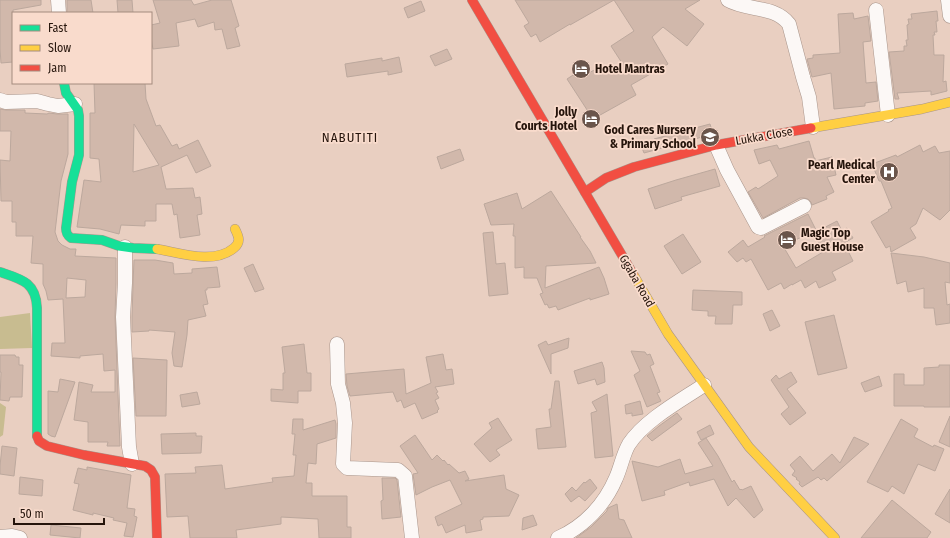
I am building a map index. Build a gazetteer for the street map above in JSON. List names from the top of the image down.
{
  "streets": {
    "street": ["Lukka Close", "Ggaba Road"]
  },
  "crossings": [
    ["Lukka Close", "Ggaba Road"]
  ],
  "districts": ["NABUTITI"],
  "places": {
    "hotel": ["Hotel Mantras", "Jolly Courts Hotel", "Magic Top Guest House"],
    "school or university": ["God Cares Nursery & Primary School"],
    "hospital": ["Pearl Medical Center"]
  },
  "legend": ["Fast", "Slow", "Jam"],
  "scale_bar": "50 m"
}
